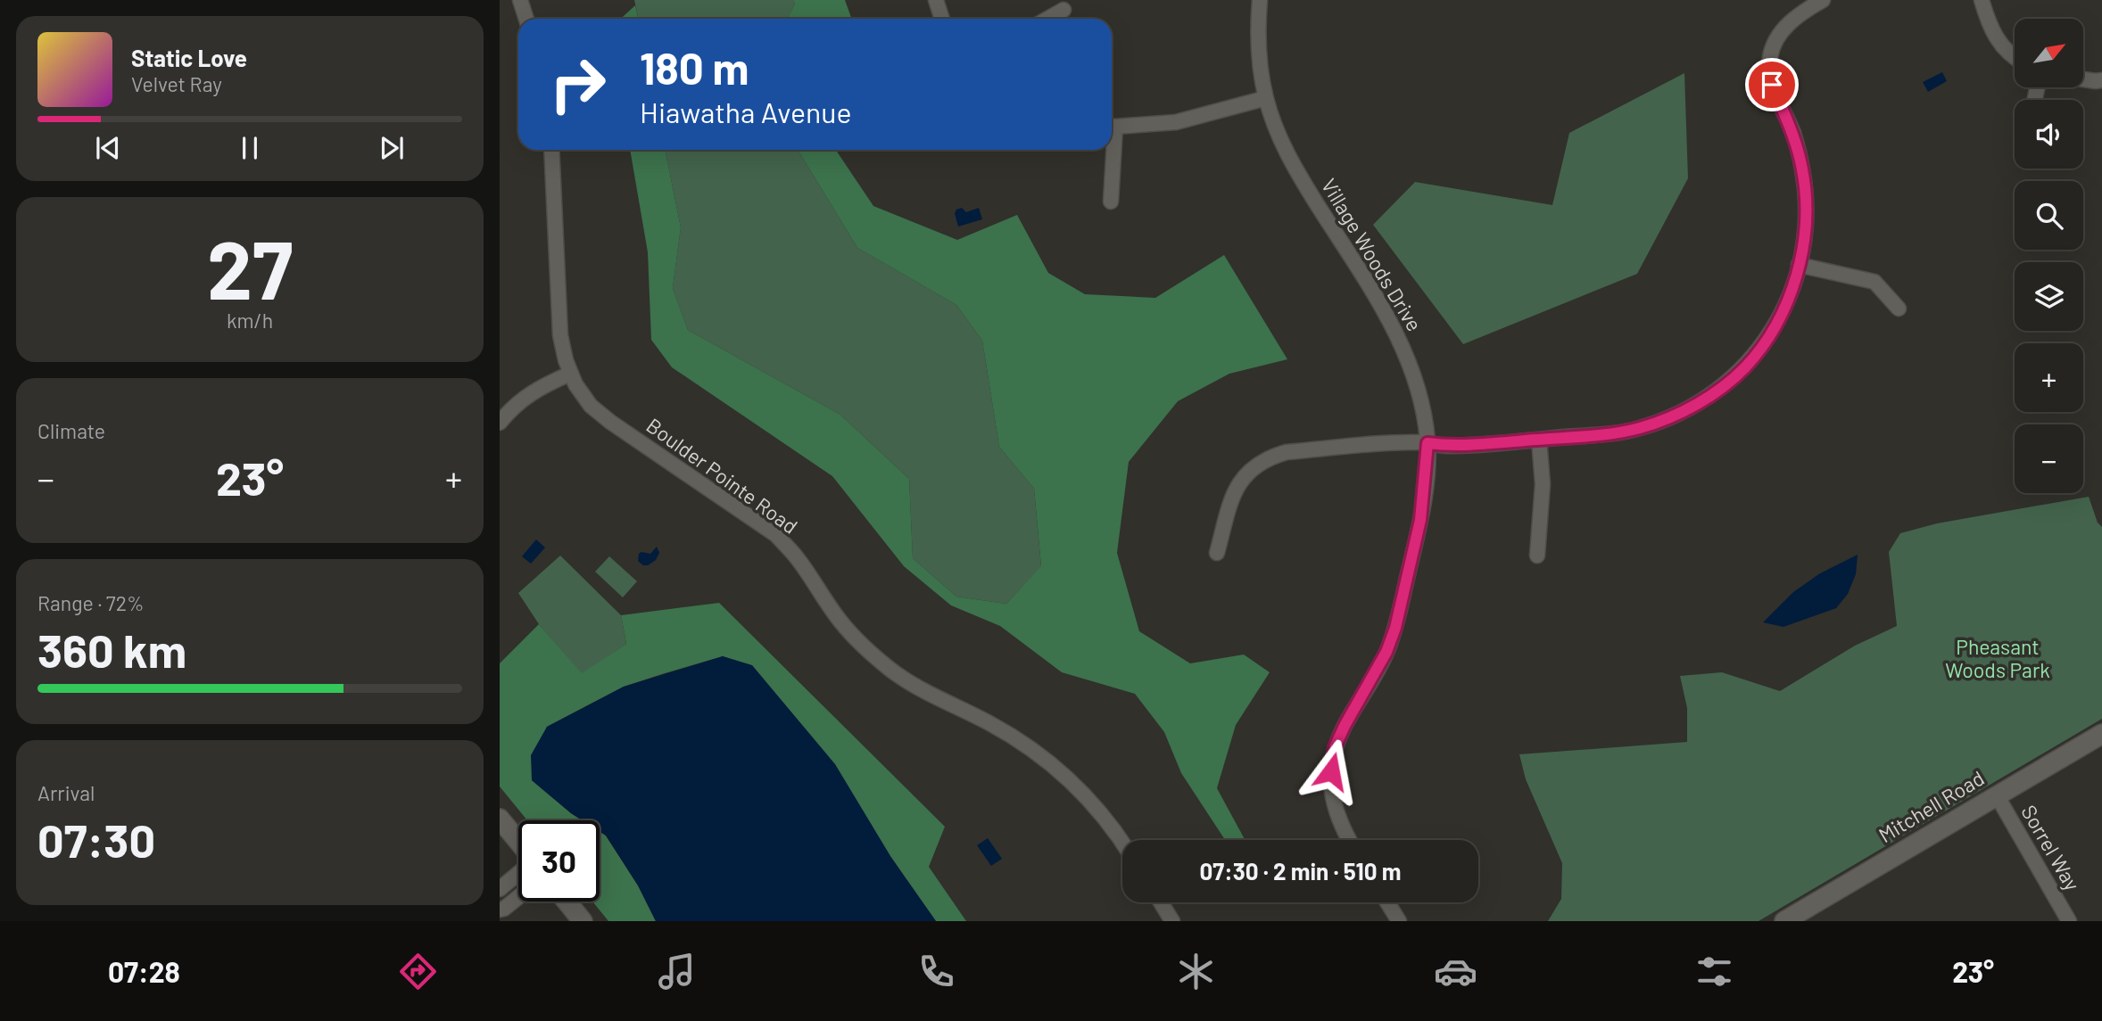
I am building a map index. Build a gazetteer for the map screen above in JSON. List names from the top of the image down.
{
  "streets": {
    "main road": ["Mitchell Road"],
    "street": ["Village Woods Drive", "Boulder Pointe Road", "Sorrel Way"]
  },
  "crossings": [
    ["Mitchell Road", "Sorrel Way"]
  ],
  "parks": ["Pheasant Woods Park"],
  "north": "top right",
  "page": {
    "map_buttons": ["+", "−"],
    "turn": ["180 m", "Hiawatha Avenue"],
    "song": ["Static Love", "Velvet Ray"],
    "tile": [
      ["27", "km/h"],
      "Climate",
      ["Range · 72%", "360 km"],
      ["Arrival", "07:30"]
    ],
    "heat": ["−", "23°", "+"],
    "limit": "30",
    "trip": "07:30 · 2 min · 510 m",
    "tabs": ["07:28", "23°"]
  }
}
